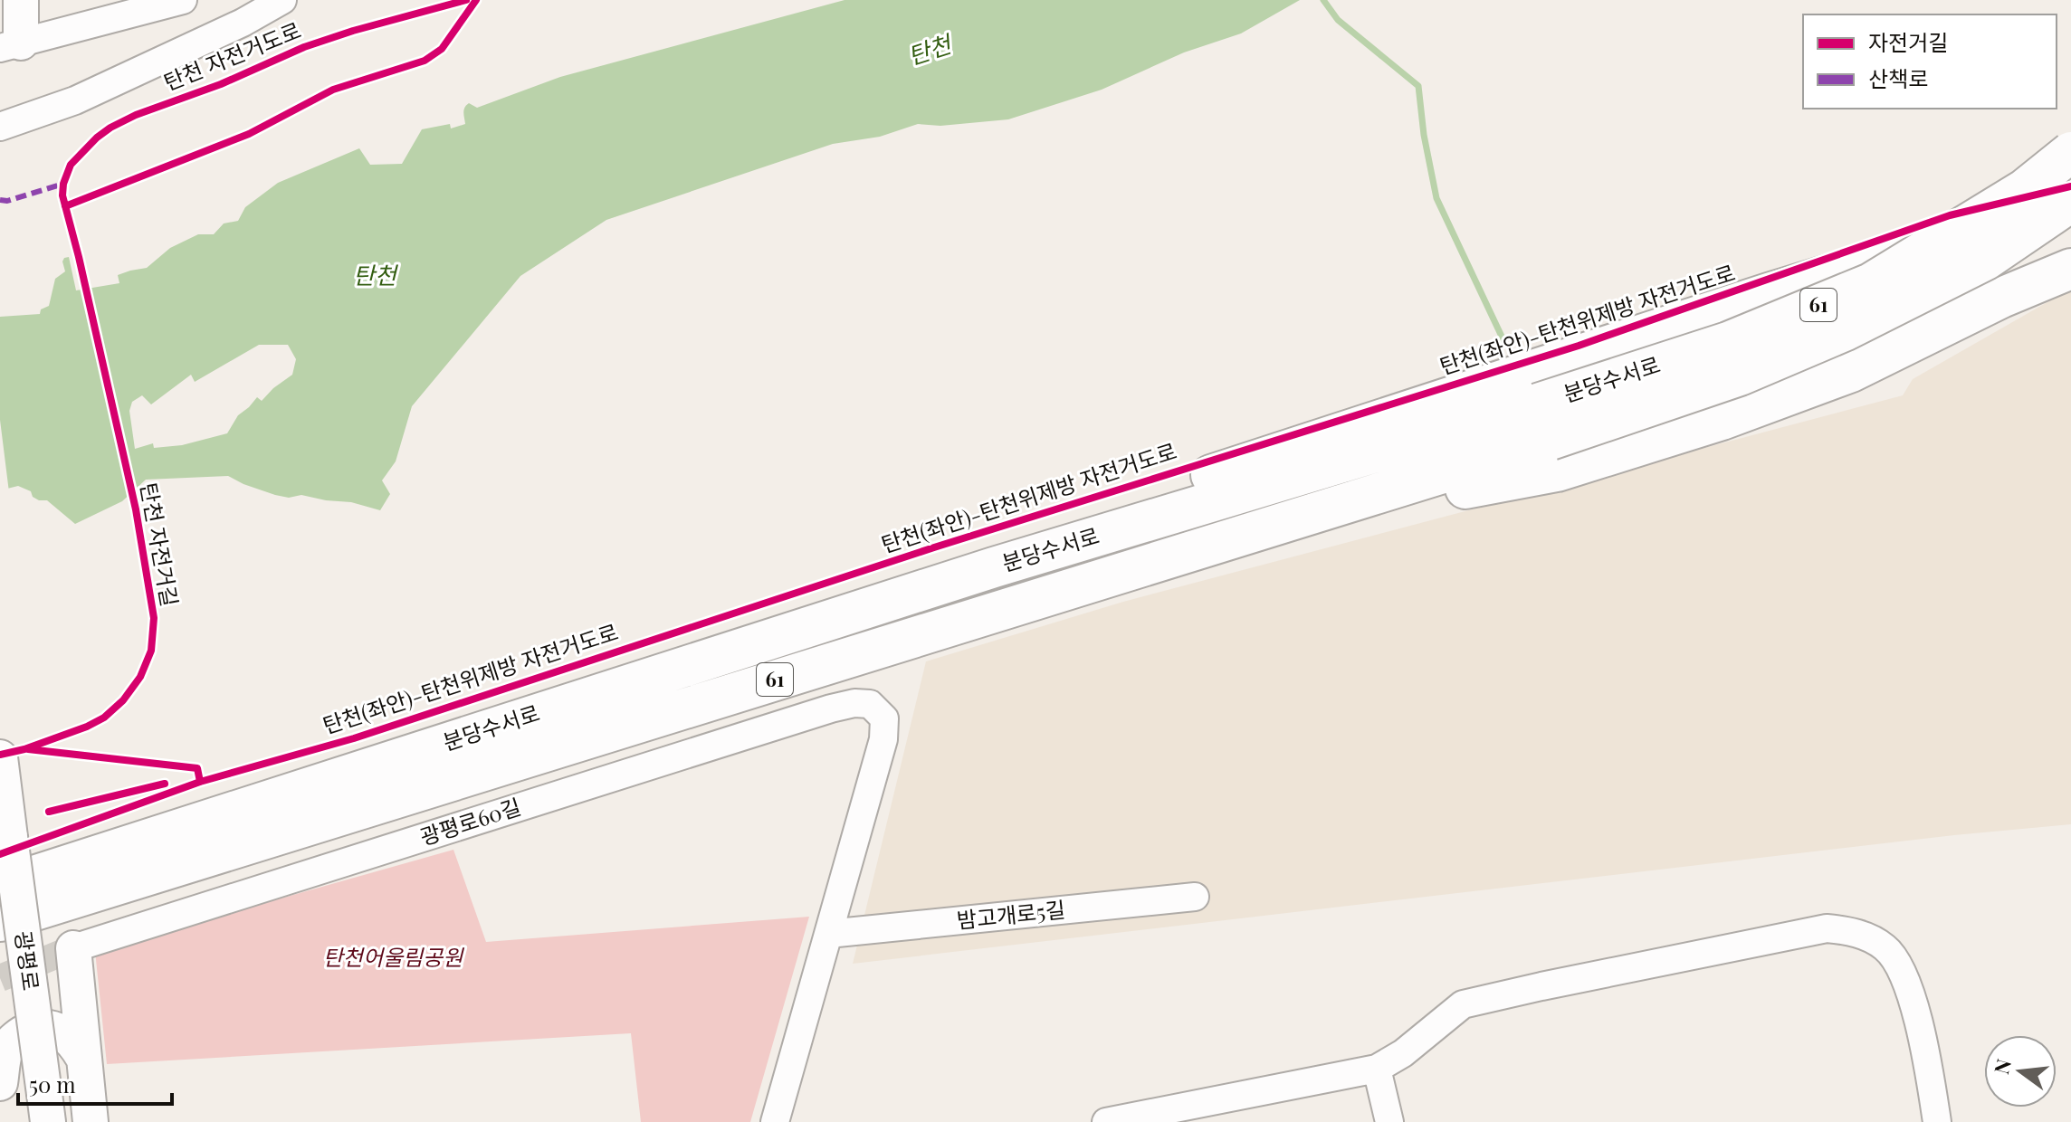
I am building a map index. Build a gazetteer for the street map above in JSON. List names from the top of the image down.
{
  "streets": {
    "highway": ["61", "분당수서로"],
    "main road": ["광평로"],
    "street": ["광평로60길", "밤고개로5길"],
    "cycle path": ["탄천 자전거도로", "탄천(좌안)-탄천위제방 자전거도로"]
  },
  "crossings": [
    ["광평로60길", "밤고개로5길"]
  ],
  "water": ["탄천"],
  "parks": ["탄천어울림공원"],
  "legend": ["자전거길", "산책로"],
  "scale_bar": "50 m",
  "north": "left"
}
